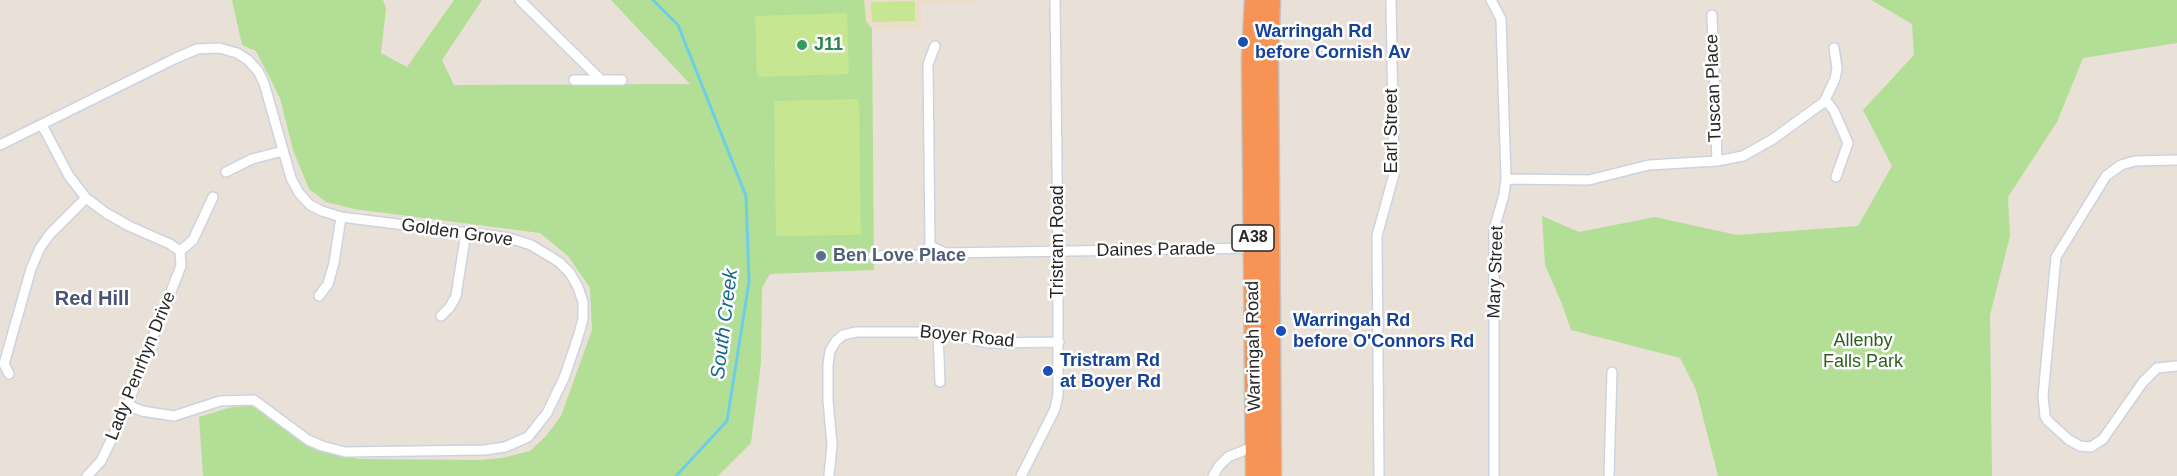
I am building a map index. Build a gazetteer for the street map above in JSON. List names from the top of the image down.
{
  "streets": {
    "highway": ["A38", "Warringah Road"],
    "street": [
      "Tuscan Place",
      "Earl Street",
      "Golden Grove",
      "Tristram Road",
      "Daines Parade",
      "Mary Street",
      "Boyer Road",
      "Lady Penrhyn Drive"
    ]
  },
  "crossings": [
    ["Golden Grove", "Lady Penrhyn Drive"],
    ["Tristram Road", "Daines Parade"],
    ["Tristram Road", "Boyer Road"],
    ["Daines Parade", "Warringah Road"]
  ],
  "districts": ["Red Hill"],
  "water": ["South Creek"],
  "parks": ["Allenby Falls Park"],
  "places": [
    "Warringah Rd before Cornish Av",
    "J11",
    "Ben Love Place",
    "Warringah Rd before O'Connors Rd",
    "Tristram Rd at Boyer Rd"
  ]
}
